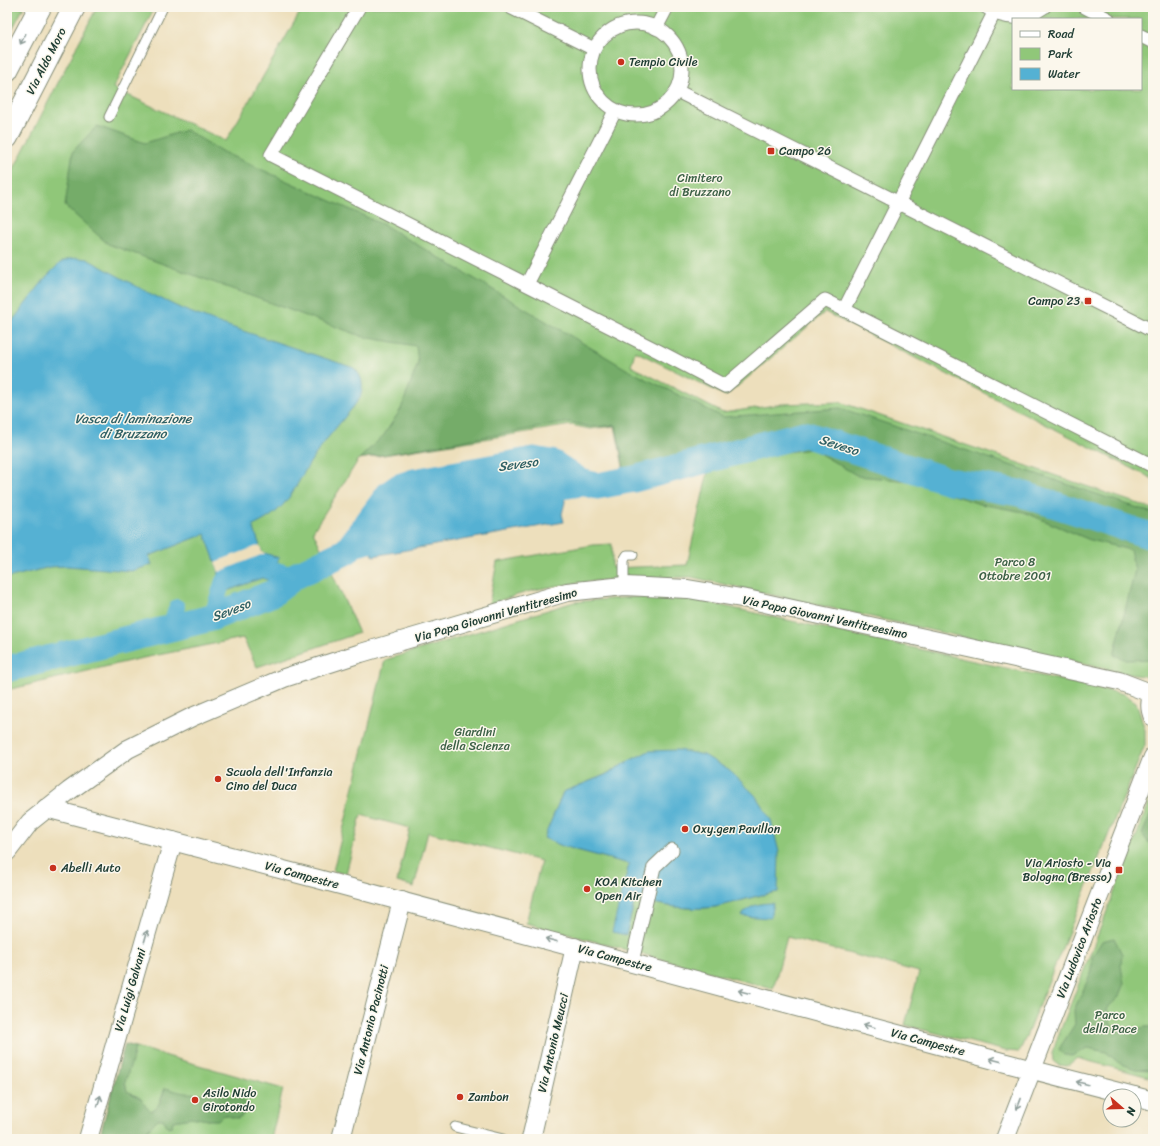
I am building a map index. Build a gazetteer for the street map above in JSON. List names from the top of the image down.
{
  "streets": {
    "main road": ["Via Aldo Moro"],
    "street": [
      "Via Papa Giovanni Ventitreesimo",
      "Via Campestre",
      "Via Ludovico Ariosto",
      "Via Luigi Galvani",
      "Via Antonio Pacinotti",
      "Via Antonio Meucci"
    ]
  },
  "crossings": [
    ["Via Papa Giovanni Ventitreesimo", "Via Campestre"],
    ["Via Campestre", "Via Ludovico Ariosto"],
    ["Via Campestre", "Via Luigi Galvani"],
    ["Via Campestre", "Via Antonio Pacinotti"],
    ["Via Campestre", "Via Antonio Meucci"]
  ],
  "one_way": ["Via Campestre", "Via Luigi Galvani"],
  "water": ["Vasca di laminazione di Bruzzano", "Seveso"],
  "parks": [
    "Cimitero di Bruzzano",
    "Parco 8 Ottobre 2001",
    "Giardini della Scienza",
    "Parco della Pace"
  ],
  "places": {
    "other": [
      "Tempio Civile",
      "Scuola dell'Infanzia Cino del Duca",
      "Oxy.gen Pavillon",
      "Abelli Auto",
      "KOA Kitchen Open Air",
      "Zambon",
      "Asilo Nido Girotondo"
    ],
    "transit": ["Campo 26", "Campo 23", "Via Ariosto - Via Bologna (Bresso)"]
  },
  "legend": ["Road", "Park", "Water"],
  "north": "right"
}
